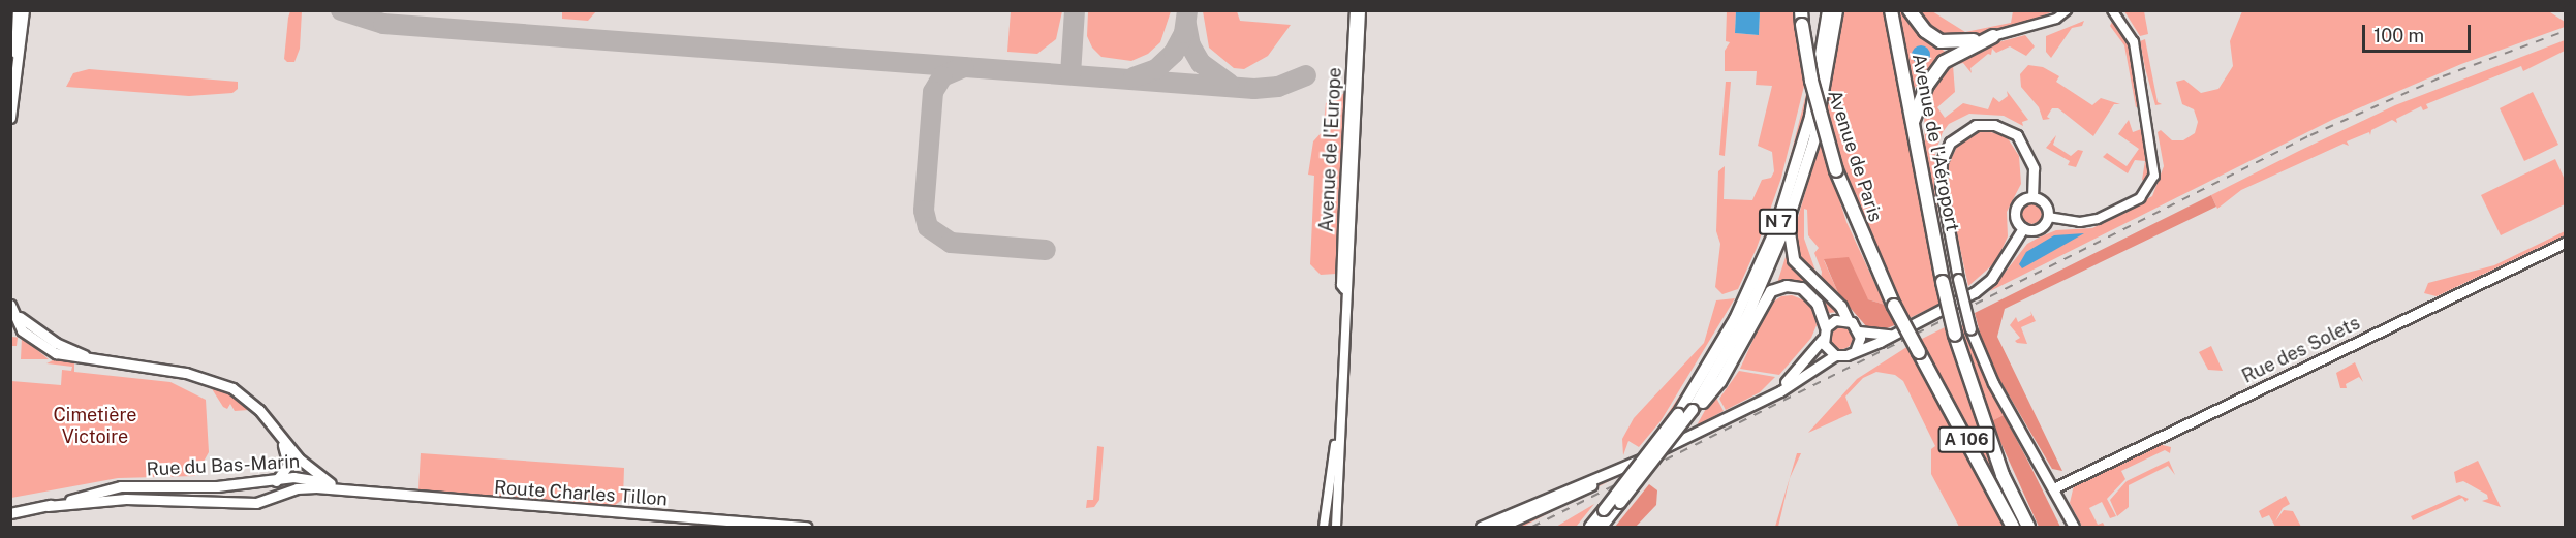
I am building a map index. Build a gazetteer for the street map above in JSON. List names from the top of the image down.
{
  "streets": {
    "highway": [
      "Avenue de l'Aéroport",
      "Avenue de Paris",
      "N 7",
      "A 106"
    ],
    "main road": ["Rue des Solets", "Rue du Bas-Marin", "Route Charles Tillon"],
    "street": ["Avenue de l'Europe"]
  },
  "crossings": [
    ["Rue du Bas-Marin", "Route Charles Tillon"]
  ],
  "parks": ["Cimetière Victoire"],
  "scale_bar": "100 m"
}
